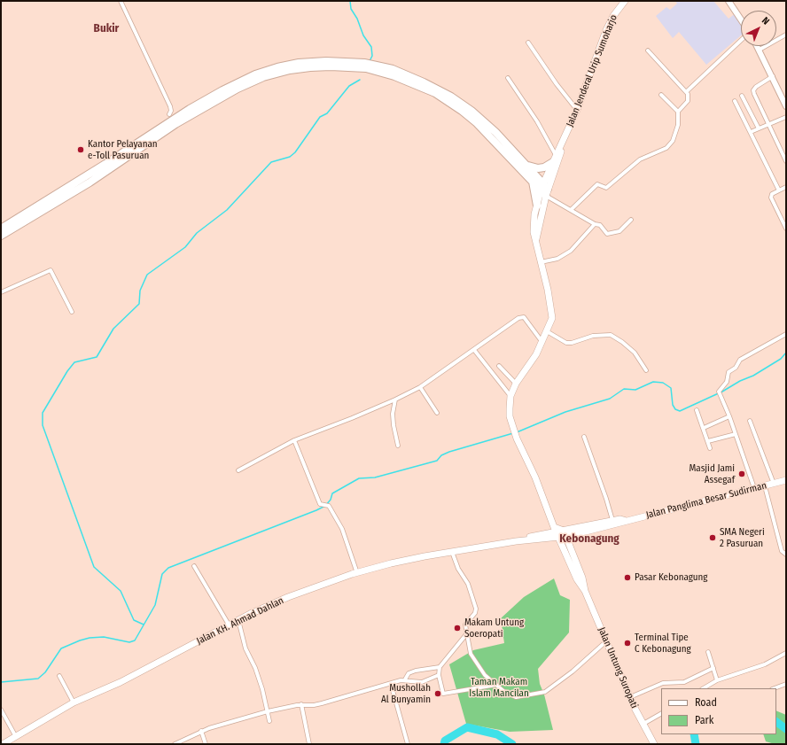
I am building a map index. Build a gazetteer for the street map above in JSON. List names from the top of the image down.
{
  "streets": {
    "main road": [
      "Jalan Jenderal Urip Sumoharjo",
      "Jalan Panglima Besar Sudirman",
      "Jalan KH. Ahmad Dahlan",
      "Jalan Untung Suropati"
    ]
  },
  "crossings": [
    ["Jalan Jenderal Urip Sumoharjo", "Jalan Panglima Besar Sudirman"],
    ["Jalan Jenderal Urip Sumoharjo", "Jalan KH. Ahmad Dahlan"],
    ["Jalan Jenderal Urip Sumoharjo", "Jalan Untung Suropati"],
    ["Jalan Panglima Besar Sudirman", "Jalan KH. Ahmad Dahlan"],
    ["Jalan Panglima Besar Sudirman", "Jalan Untung Suropati"],
    ["Jalan KH. Ahmad Dahlan", "Jalan Untung Suropati"]
  ],
  "districts": ["Bukir", "Kebonagung"],
  "parks": ["Taman Makam Islam Mancilan"],
  "places": [
    "Kantor Pelayanan e-Toll Pasuruan",
    "Masjid Jami Assegaf",
    "SMA Negeri 2 Pasuruan",
    "Pasar Kebonagung",
    "Makam Untung Soeropati",
    "Terminal Tipe C Kebonagung",
    "Mushollah Al Bunyamin"
  ],
  "legend": ["Road", "Park"],
  "north": "top right"
}
